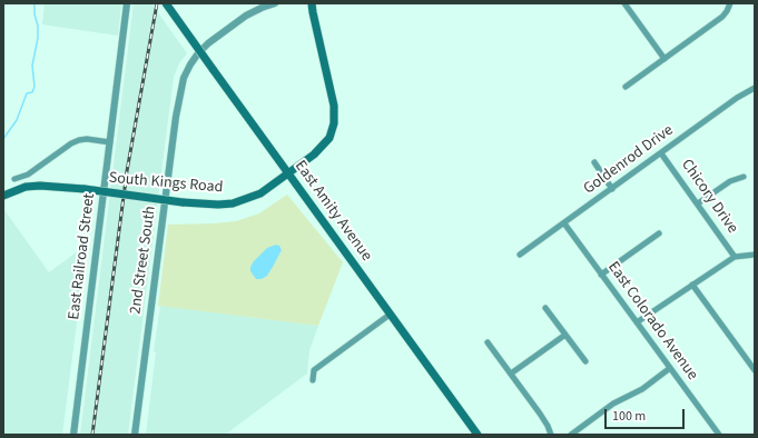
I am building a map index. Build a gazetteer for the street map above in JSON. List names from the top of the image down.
{
  "streets": {
    "main road": ["South Kings Road", "East Amity Avenue"],
    "street": [
      "Goldenrod Drive",
      "Chicory Drive",
      "East Railroad Street",
      "2nd Street South",
      "East Colorado Avenue"
    ]
  },
  "crossings": [
    ["Goldenrod Drive", "Chicory Drive"],
    ["Goldenrod Drive", "East Colorado Avenue"],
    ["South Kings Road", "East Amity Avenue"]
  ],
  "scale_bar": "100 m"
}
